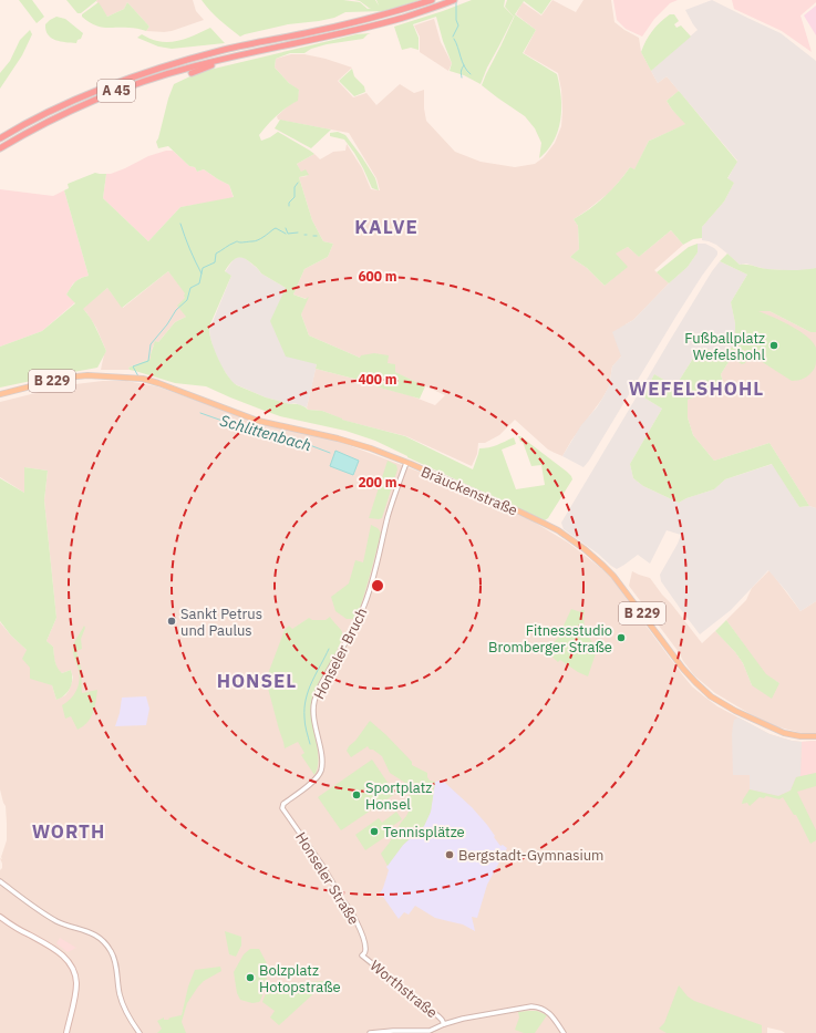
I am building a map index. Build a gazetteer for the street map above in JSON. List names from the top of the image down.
{
  "streets": {
    "highway": ["A 45"],
    "main road": ["B 229", "Bräuckenstraße"],
    "street": ["Honseler Bruch", "Honseler Straße", "Worthstraße"]
  },
  "crossings": [
    ["Bräuckenstraße", "Honseler Bruch"],
    ["Honseler Bruch", "Honseler Straße"],
    ["Honseler Straße", "Worthstraße"]
  ],
  "districts": [
    "KALVE",
    "WEFELSHOHL",
    "HONSEL",
    "WORTH"
  ],
  "water": ["Schlittenbach"],
  "places": [
    "Fußballplatz Wefelshohl",
    "Sankt Petrus und Paulus",
    "Fitnessstudio Bromberger Straße",
    "Sportplatz Honsel",
    "Tennisplätze",
    "Bergstadt-Gymnasium",
    "Bolzplatz Hotopstraße"
  ],
  "rings": ["600 m", "400 m", "200 m"]
}
